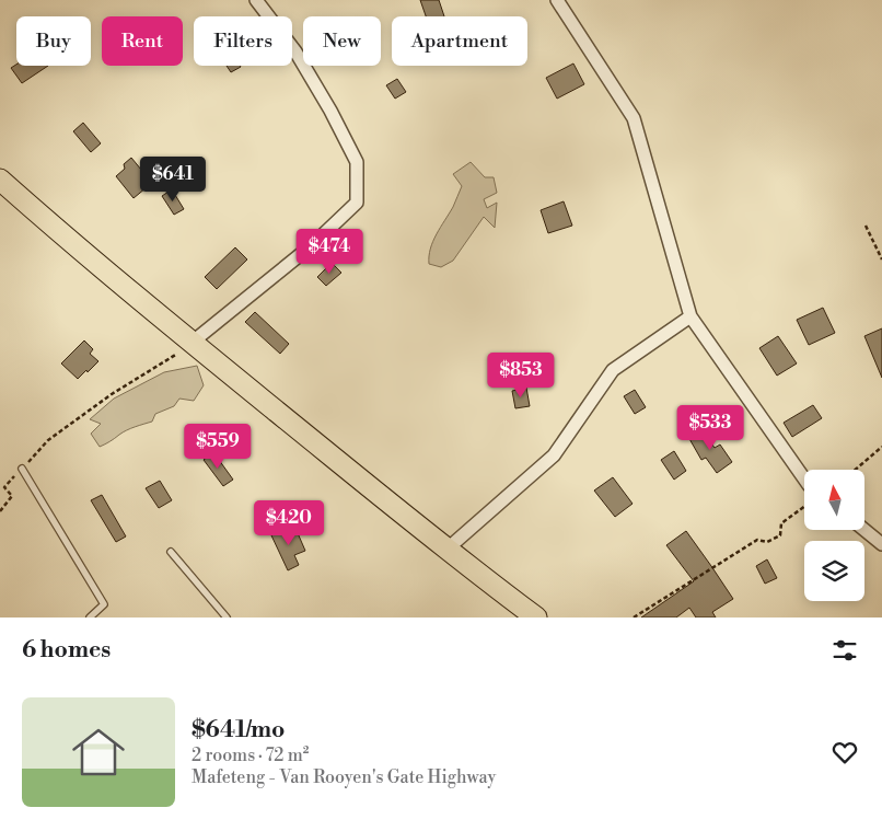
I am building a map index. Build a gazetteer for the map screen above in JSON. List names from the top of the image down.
{
  "north": "top",
  "page": {
    "chip": [
      "Buy",
      "Rent",
      "Filters",
      "New",
      "Apartment"
    ],
    "price": [
      "$641",
      "$474",
      "$853",
      "$533",
      "$559",
      "$420"
    ],
    "heading": "6 homes",
    "list": [
      {
        "name": "$641/mo",
        "note": "2 rooms · 72 m² · Mafeteng - Van Rooyen's Gate Highway"
      }
    ]
  }
}
